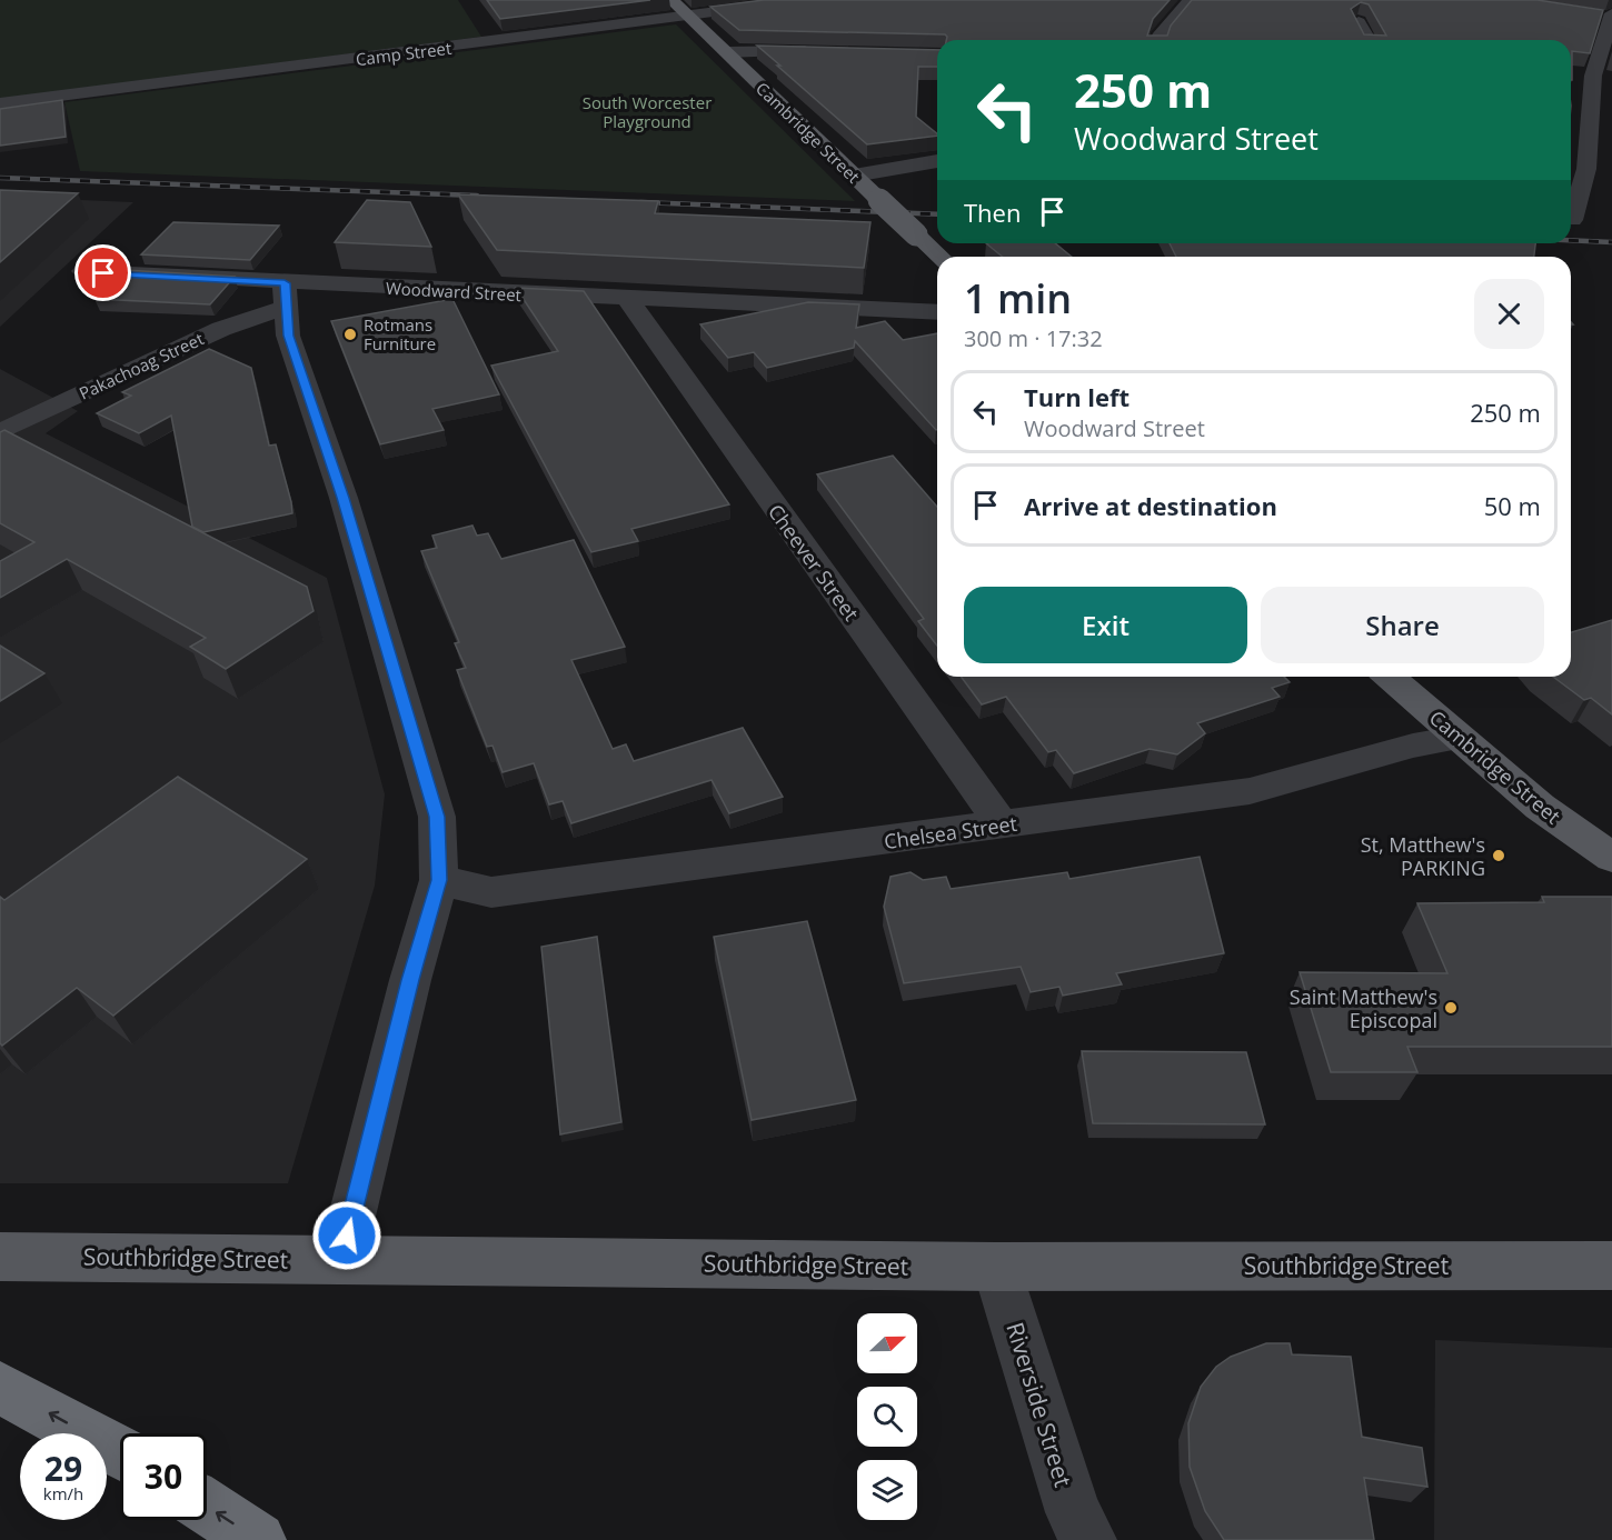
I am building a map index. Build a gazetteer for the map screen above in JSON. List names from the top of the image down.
{
  "streets": {
    "main road": ["Cambridge Street", "Southbridge Street"],
    "street": [
      "Camp Street",
      "Woodward Street",
      "Pakachoag Street",
      "Cheever Street",
      "Chelsea Street",
      "Riverside Street"
    ]
  },
  "crossings": [
    ["Camp Street", "Cambridge Street"],
    ["Cambridge Street", "Chelsea Street"],
    ["Woodward Street", "Pakachoag Street"],
    ["Woodward Street", "Cheever Street"],
    ["Cheever Street", "Chelsea Street"],
    ["Southbridge Street", "Riverside Street"]
  ],
  "parks": ["South Worcester Playground"],
  "places": ["Rotmans Furniture", "St, Matthew's PARKING", "Saint Matthew's Episcopal"],
  "north": "right",
  "page": {
    "turn": ["250 m", "Woodward Street"],
    "then": "Then",
    "heading": ["1 min", "300 m · 17:32"],
    "list": [
      {
        "name": "Turn left",
        "note": "Woodward Street",
        "value": "250 m"
      },
      {
        "name": "Arrive at destination",
        "value": "50 m"
      }
    ],
    "buttons": ["Exit", "Share"],
    "speed": "29 km/h",
    "limit": "30"
  }
}
